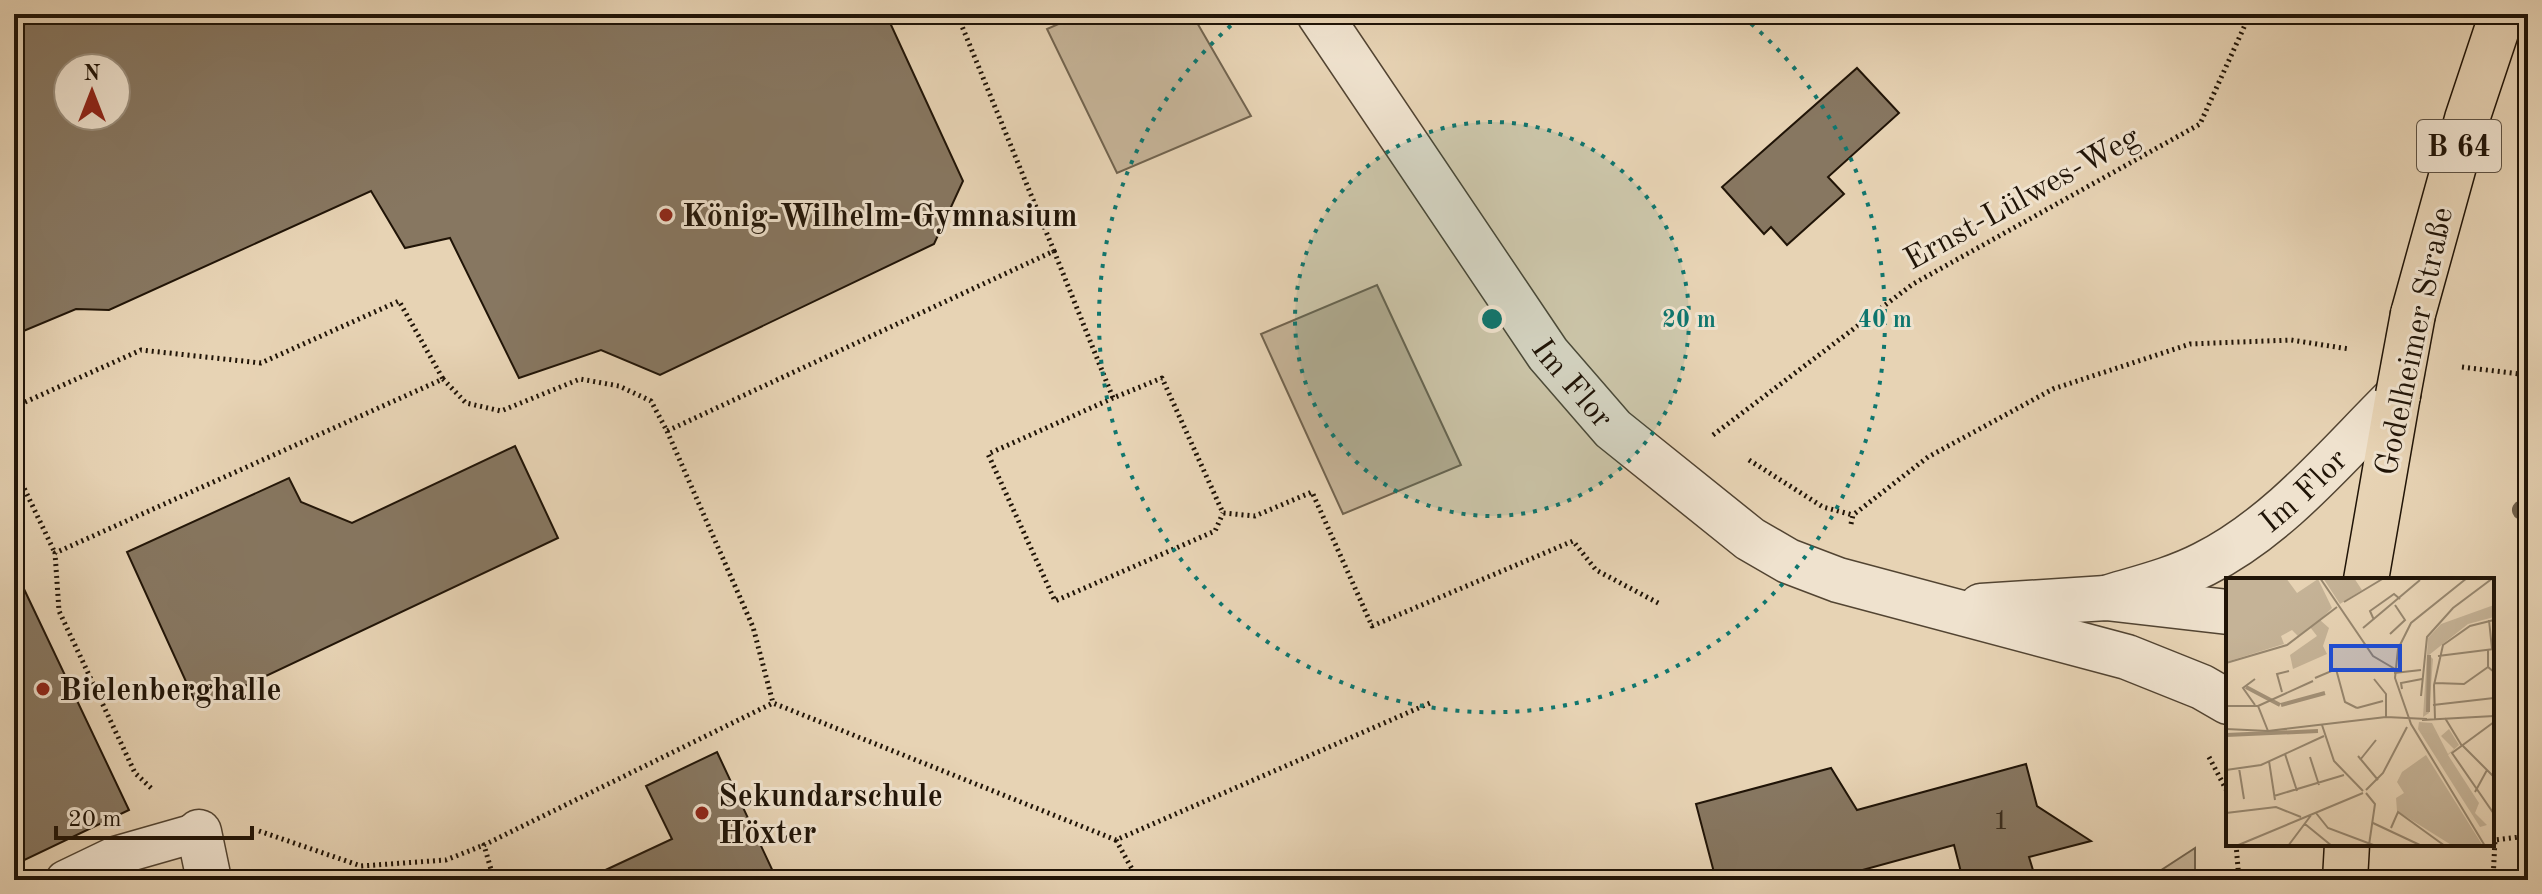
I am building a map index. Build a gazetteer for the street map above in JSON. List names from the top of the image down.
{
  "streets": {
    "main road": ["B 64", "Godelheimer Straße"],
    "street": ["Im Flor"],
    "path": ["Ernst-Lülwes-Weg"]
  },
  "crossings": [
    ["Godelheimer Straße", "Im Flor"]
  ],
  "places": ["König-Wilhelm-Gymnasium", "Bielenberghalle", "Sekundarschule Höxter"],
  "house_numbers": ["1"],
  "scale_bar": "20 m",
  "north": "top",
  "rings": ["20 m", "40 m"]
}
